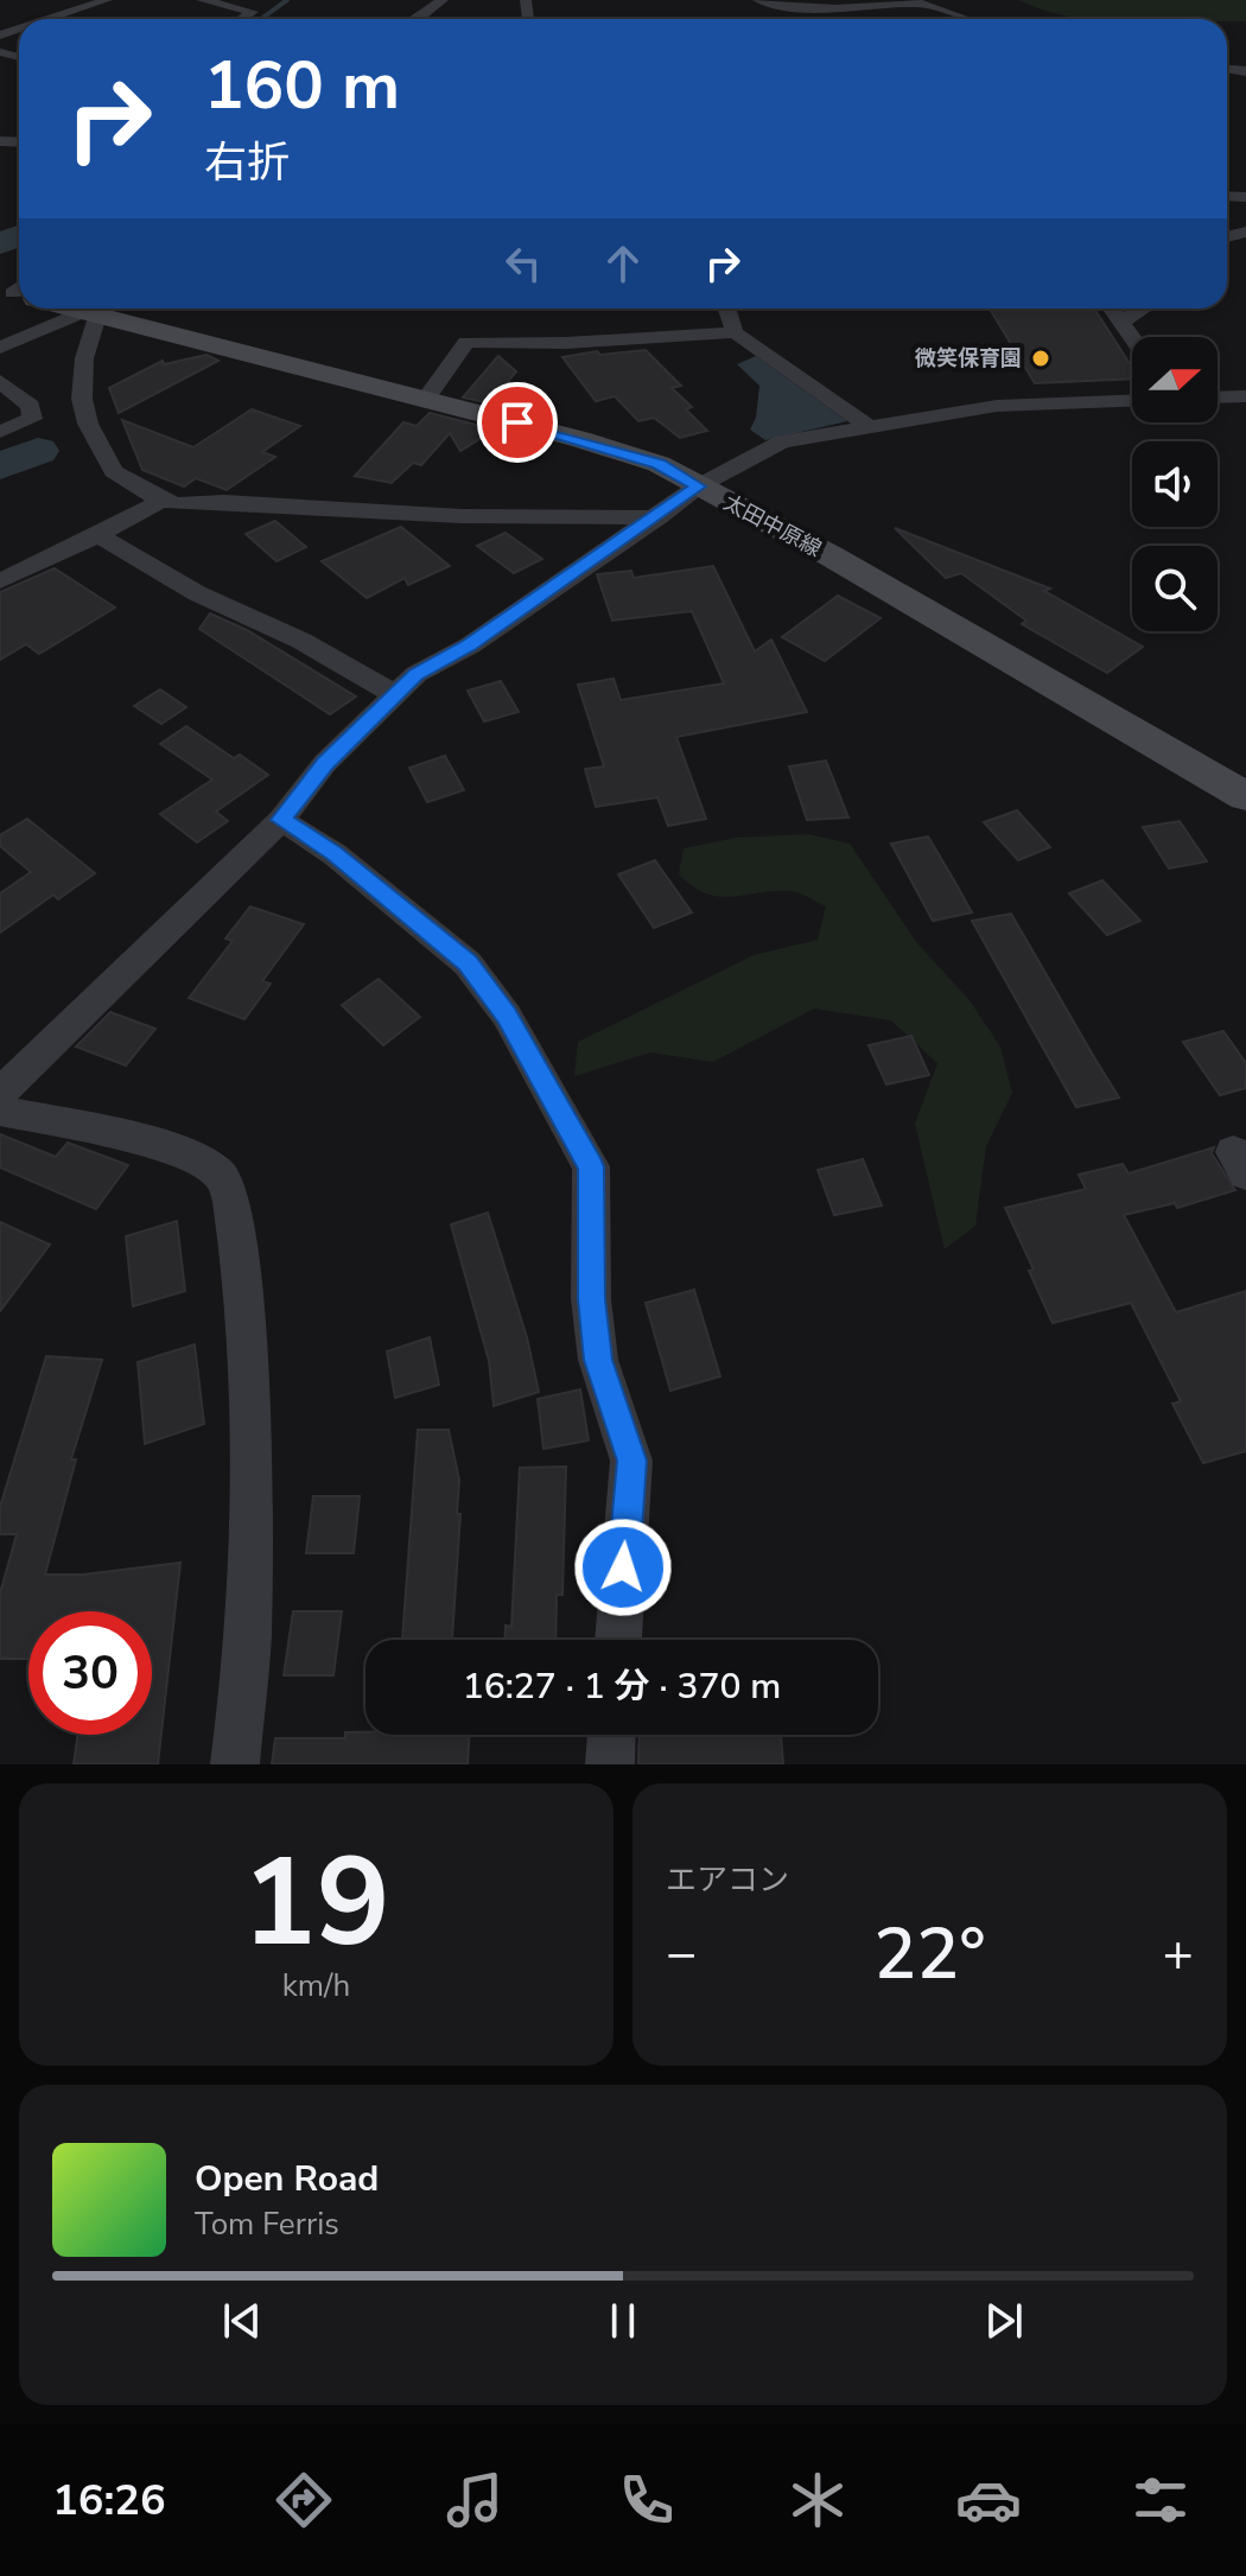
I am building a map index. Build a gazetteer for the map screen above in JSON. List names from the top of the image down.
{
  "streets": {
    "main road": ["太田中原線"]
  },
  "places": ["微笑保育園"],
  "north": "right",
  "page": {
    "turn": ["160 m", "右折"],
    "limit": "30",
    "trip": "16:27 · 1 分 · 370 m",
    "tile": [
      ["19", "km/h"],
      "エアコン"
    ],
    "heat": ["−", "22°", "+"],
    "song": ["Open Road", "Tom Ferris"],
    "tabs": "16:26"
  }
}
